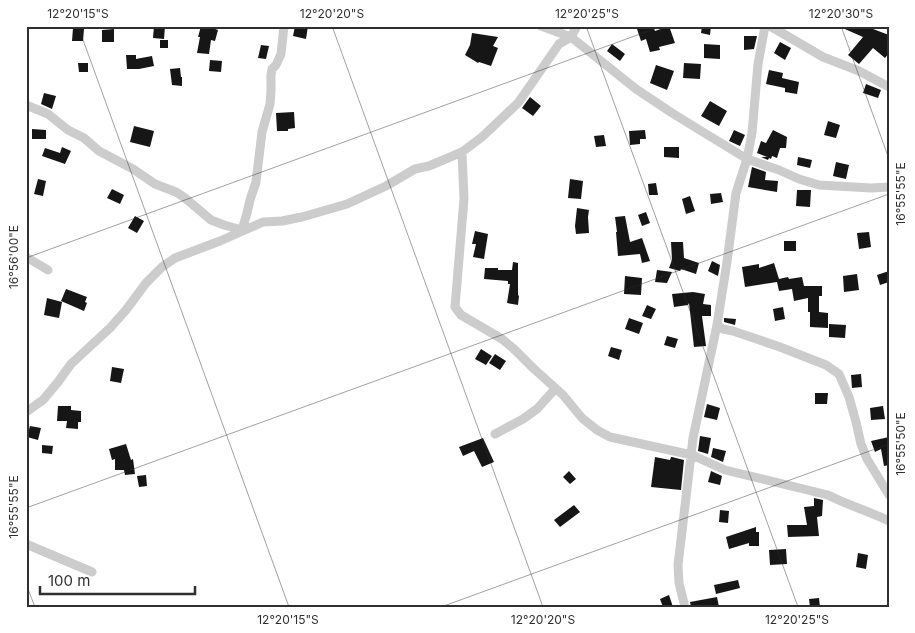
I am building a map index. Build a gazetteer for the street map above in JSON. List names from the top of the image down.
{
  "scale_bar": "100 m",
  "coordinates": [
    "12°20'15\"S",
    "12°20'20\"S",
    "12°20'25\"S",
    "12°20'30\"S",
    "16°55'55\"E",
    "16°56'00\"E",
    "16°55'50\"E"
  ]
}
